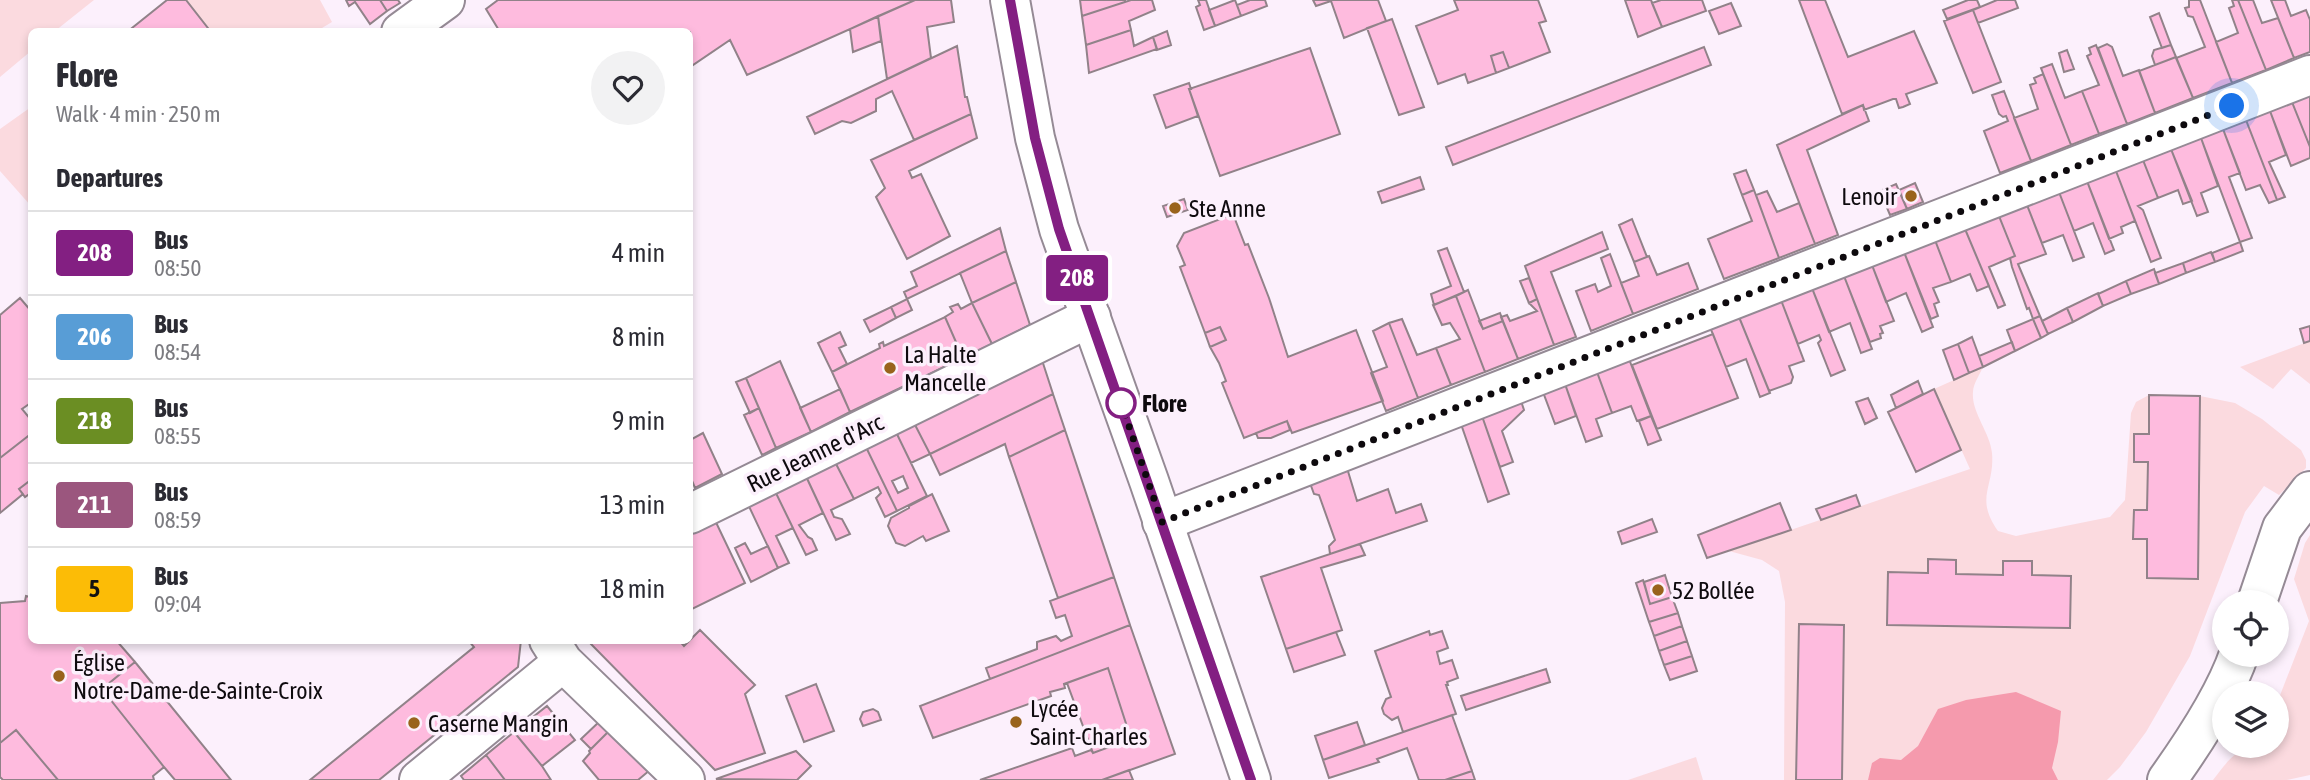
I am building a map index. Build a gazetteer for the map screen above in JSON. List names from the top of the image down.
{
  "streets": {
    "street": ["Rue Jeanne d'Arc"]
  },
  "places": [
    "Lenoir",
    "Ste Anne",
    "La Halte Mancelle",
    "Flore",
    "52 Bollée",
    "Église Notre-Dame-de-Sainte-Croix",
    "Lycée Saint-Charles",
    "Caserne Mangin"
  ],
  "lines": ["bus line 208"],
  "page": {
    "on_map": "208",
    "heading": [
      ["Flore", "Walk · 4 min · 250 m"],
      "Departures"
    ],
    "list": [
      {
        "mark": "208",
        "name": "Bus",
        "note": "08:50",
        "value": "4 min"
      },
      {
        "mark": "206",
        "name": "Bus",
        "note": "08:54",
        "value": "8 min"
      },
      {
        "mark": "218",
        "name": "Bus",
        "note": "08:55",
        "value": "9 min"
      },
      {
        "mark": "211",
        "name": "Bus",
        "note": "08:59",
        "value": "13 min"
      },
      {
        "mark": "5",
        "name": "Bus",
        "note": "09:04",
        "value": "18 min"
      }
    ]
  }
}
